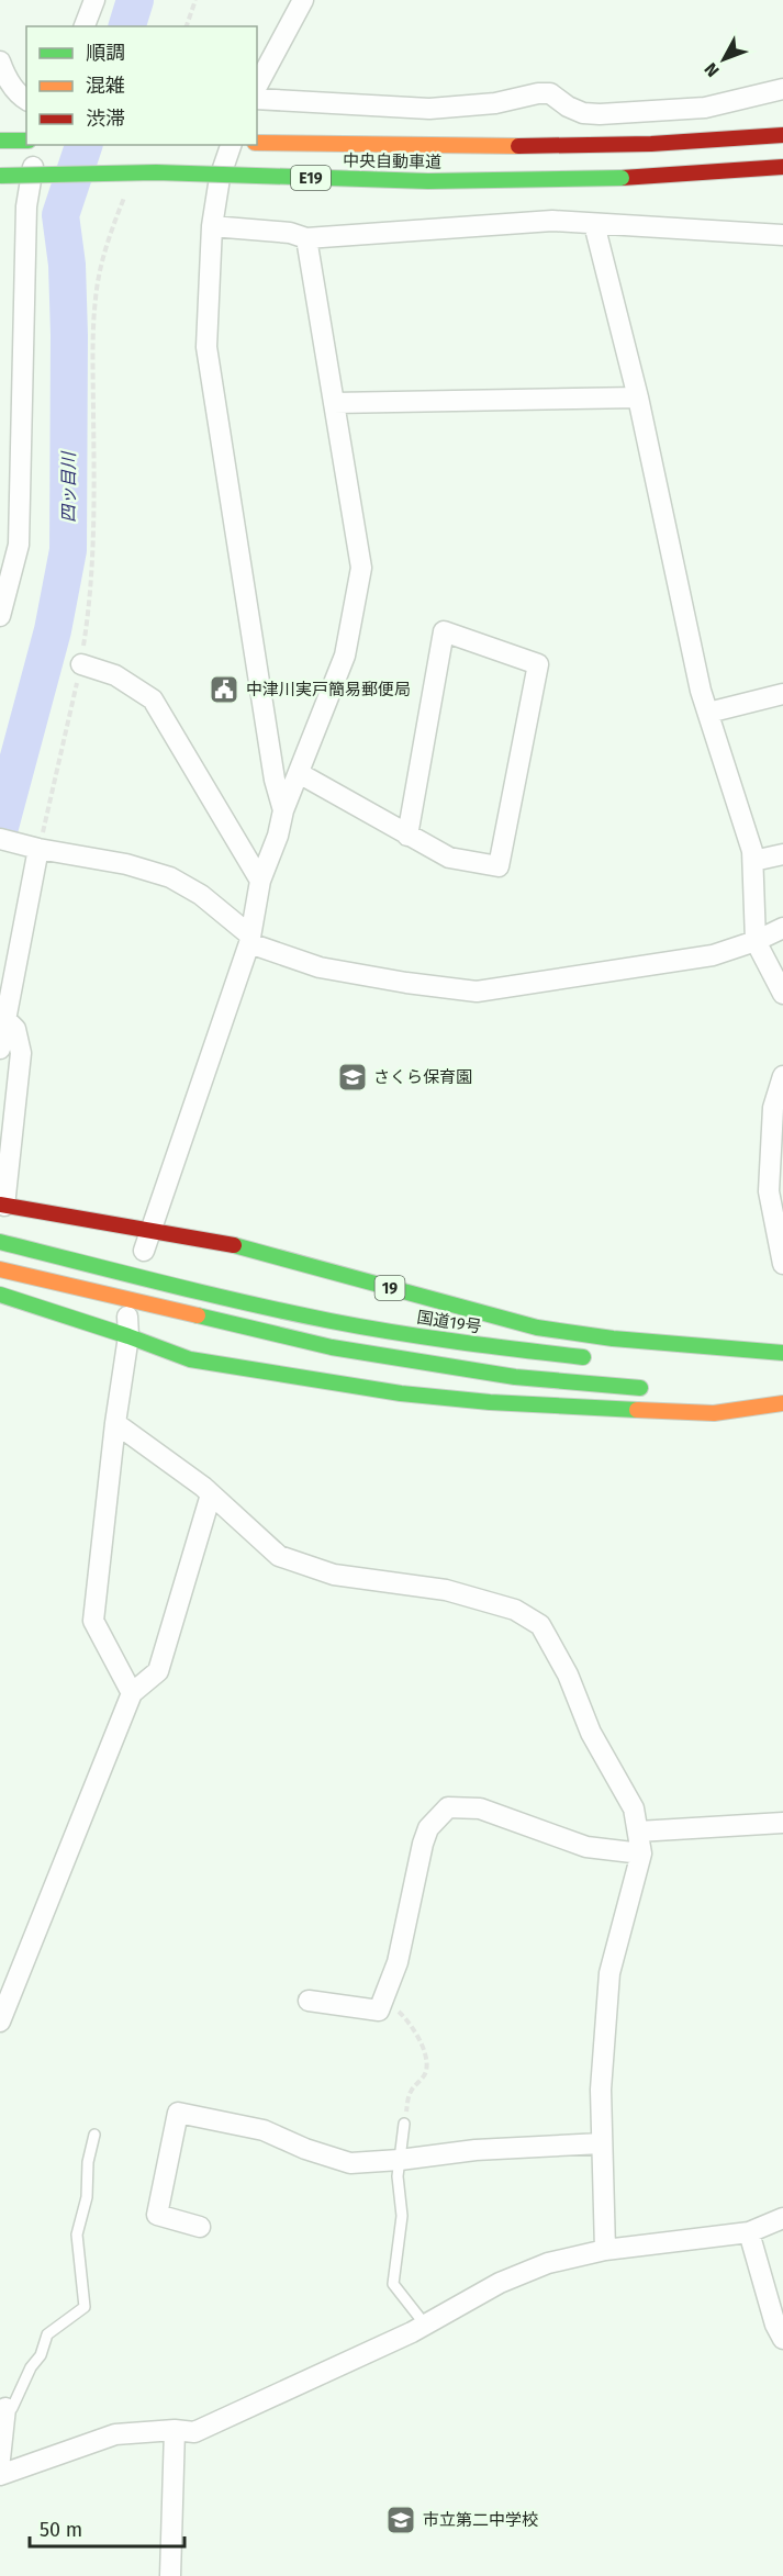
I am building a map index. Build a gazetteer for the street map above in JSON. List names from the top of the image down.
{
  "streets": {
    "highway": [
      "中央自動車道",
      "E19",
      "19",
      "国道19号"
    ]
  },
  "water": ["四ッ目川"],
  "places": {
    "public building": ["中津川実戸簡易郵便局"],
    "school or university": ["さくら保育園", "市立第二中学校"]
  },
  "legend": ["順調", "混雑", "渋滞"],
  "scale_bar": "50 m",
  "north": "bottom left"
}
